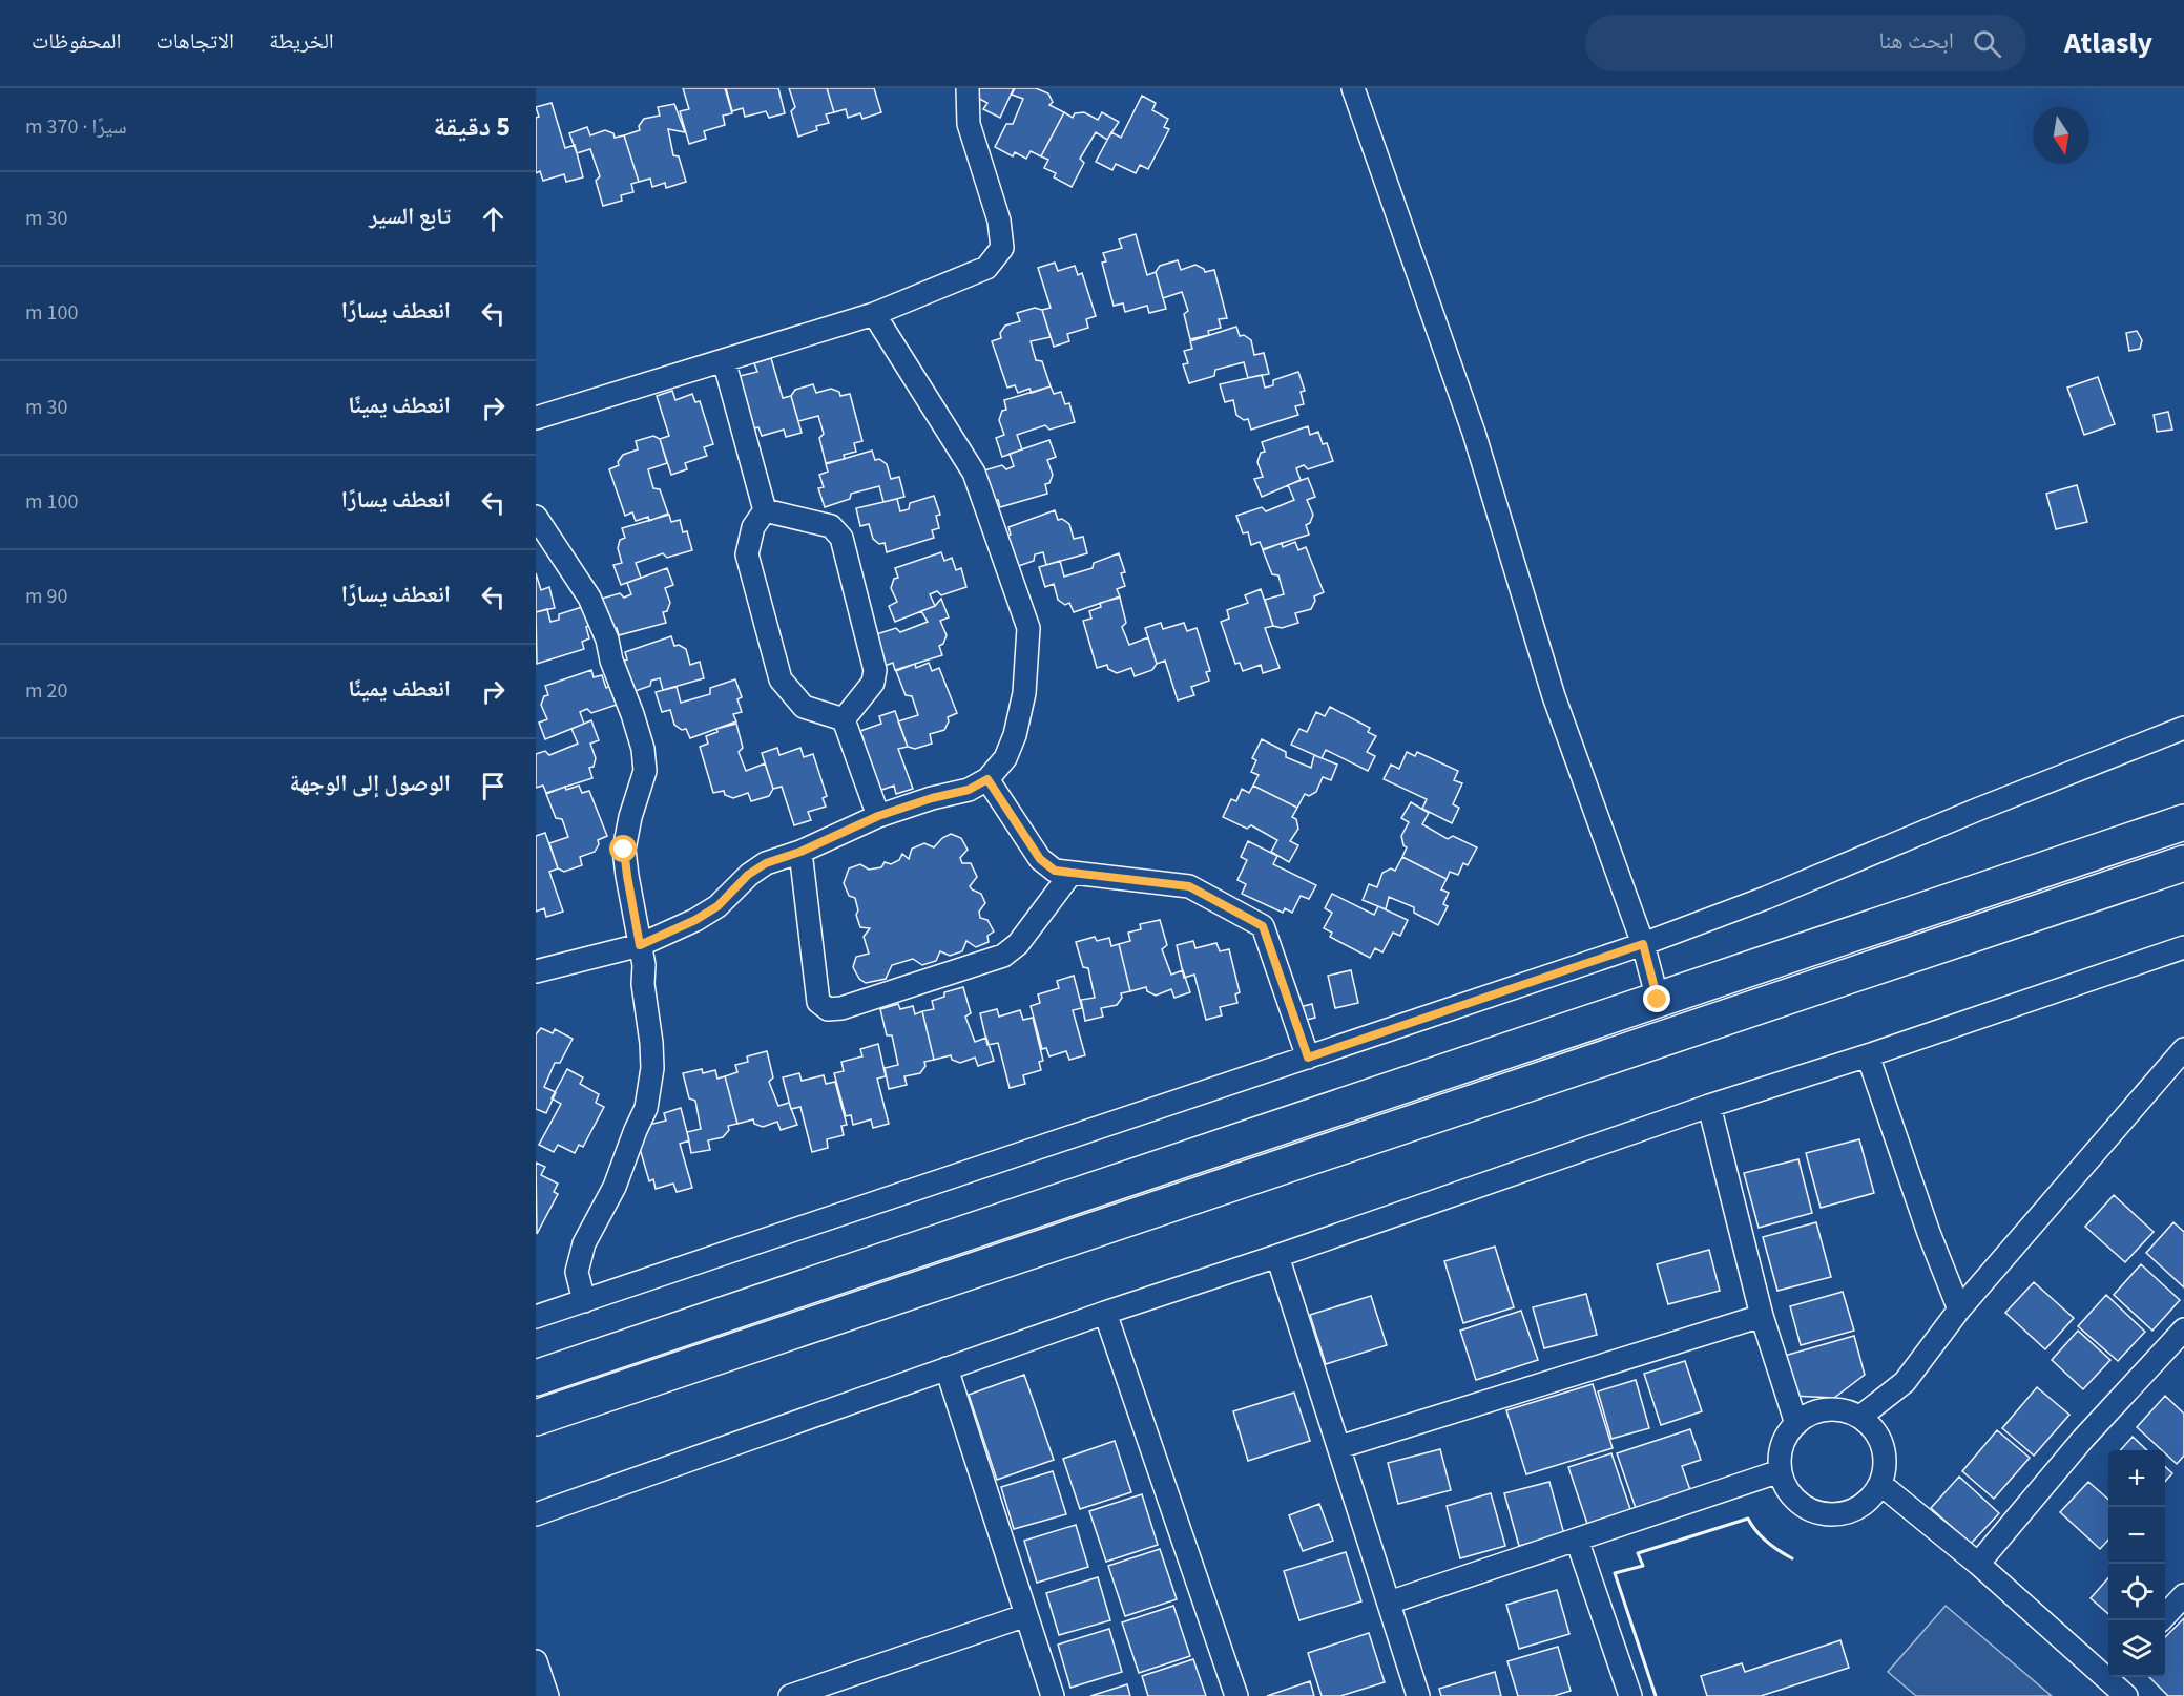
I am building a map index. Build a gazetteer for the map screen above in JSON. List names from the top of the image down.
{
  "north": "bottom",
  "page": {
    "header": "Atlasly",
    "search": "ابحث هنا",
    "nav": ["الخريطة", "الاتجاهات", "المحفوظات"],
    "heading": ["5 دقيقة", "سيرًا · 370 m"],
    "list": [
      ["تابع السير", "30 m"],
      ["انعطف يسارًا", "100 m"],
      ["انعطف يمينًا", "30 m"],
      ["انعطف يسارًا", "100 m"],
      ["انعطف يسارًا", "90 m"],
      ["انعطف يمينًا", "20 m"],
      "الوصول إلى الوجهة"
    ],
    "map_buttons": ["+", "−"]
  }
}
